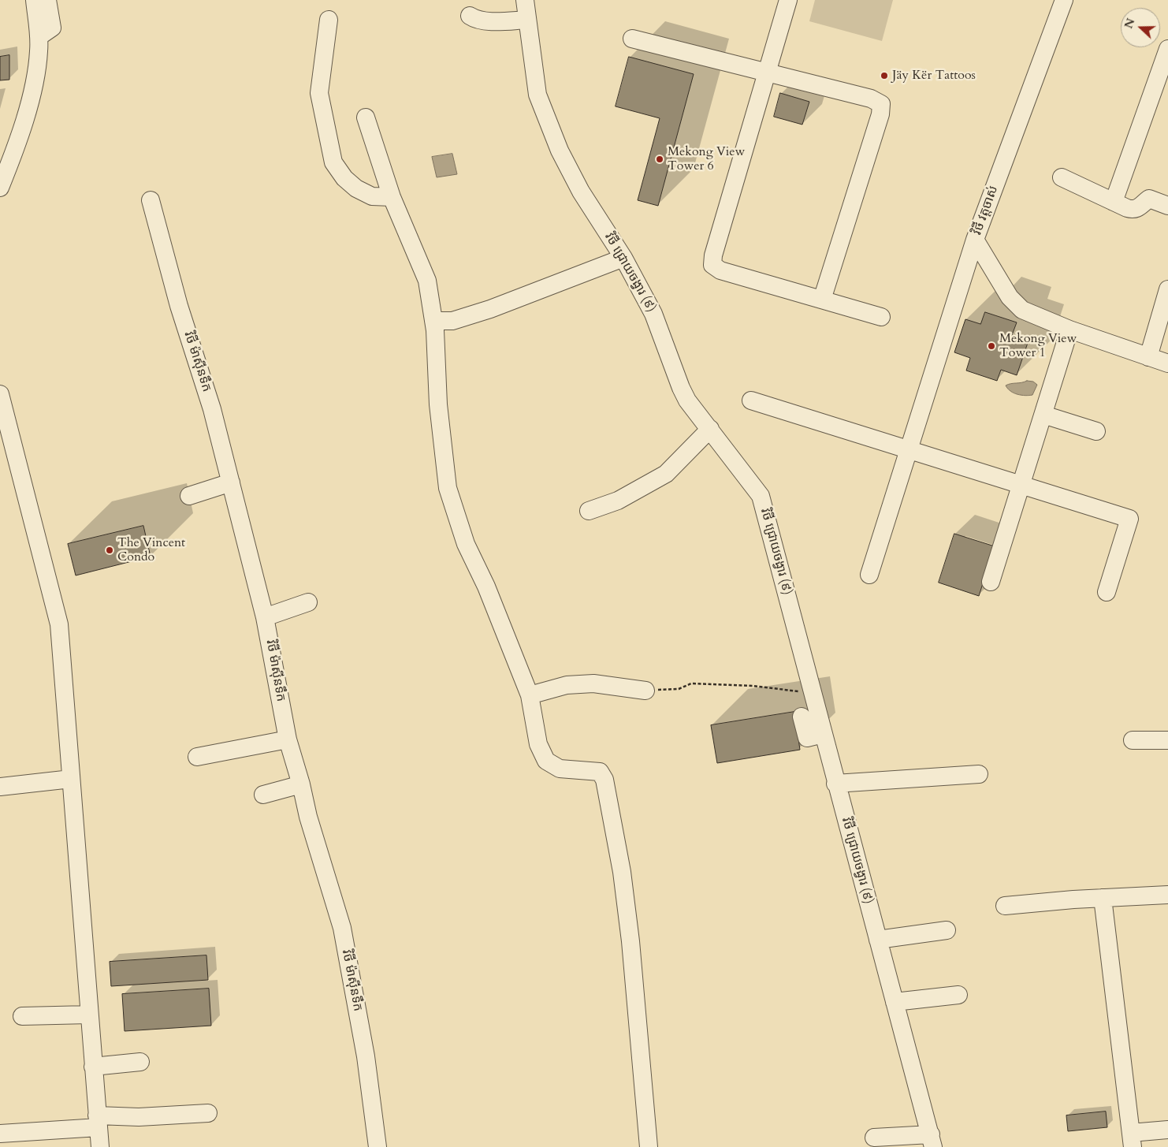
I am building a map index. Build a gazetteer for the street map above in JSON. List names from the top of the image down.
{
  "streets": {
    "street": ["វិថី វត្តចាស់", "វិថី ជ្រោយចង្វារ (៩)", "វិថី ម៉ាស៊ីនទឹក"]
  },
  "places": [
    "Jäy Kër Tattoos",
    "Mekong View Tower 6",
    "Mekong View Tower 1",
    "The Vincent Condo"
  ],
  "north": "left"
}
